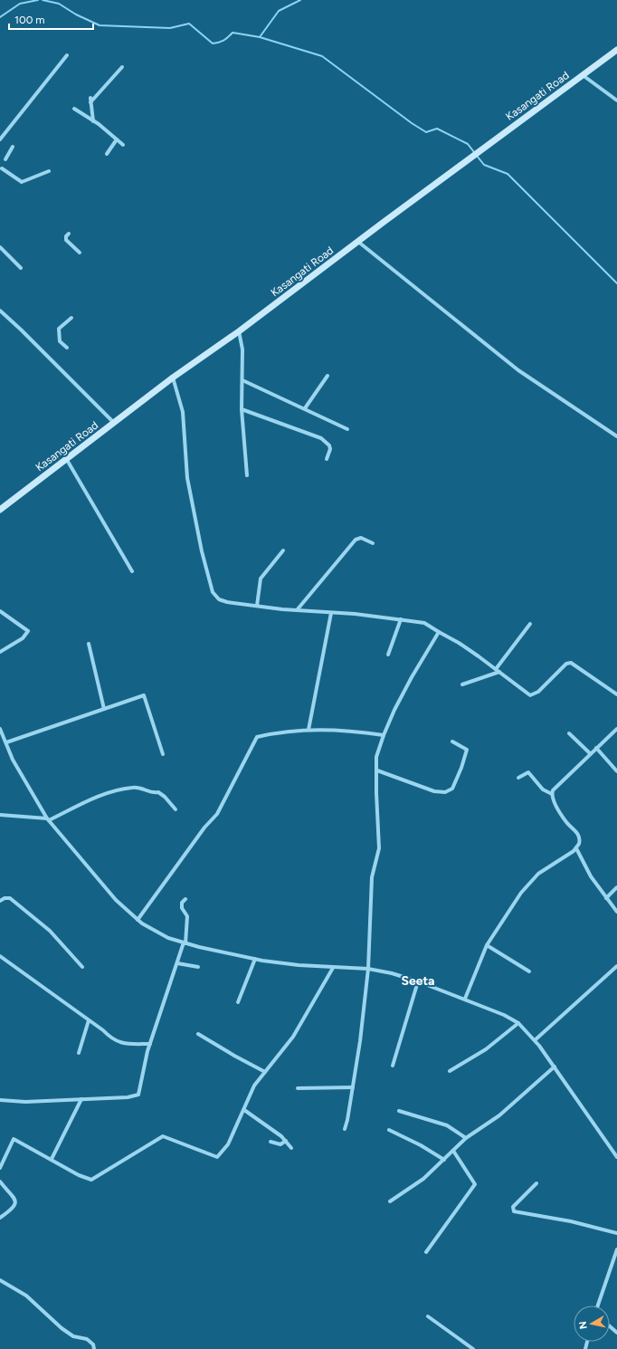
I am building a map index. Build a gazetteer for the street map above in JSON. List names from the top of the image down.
{
  "streets": {
    "street": ["Kasangati Road"]
  },
  "districts": ["Seeta"],
  "scale_bar": "100 m",
  "north": "left"
}
